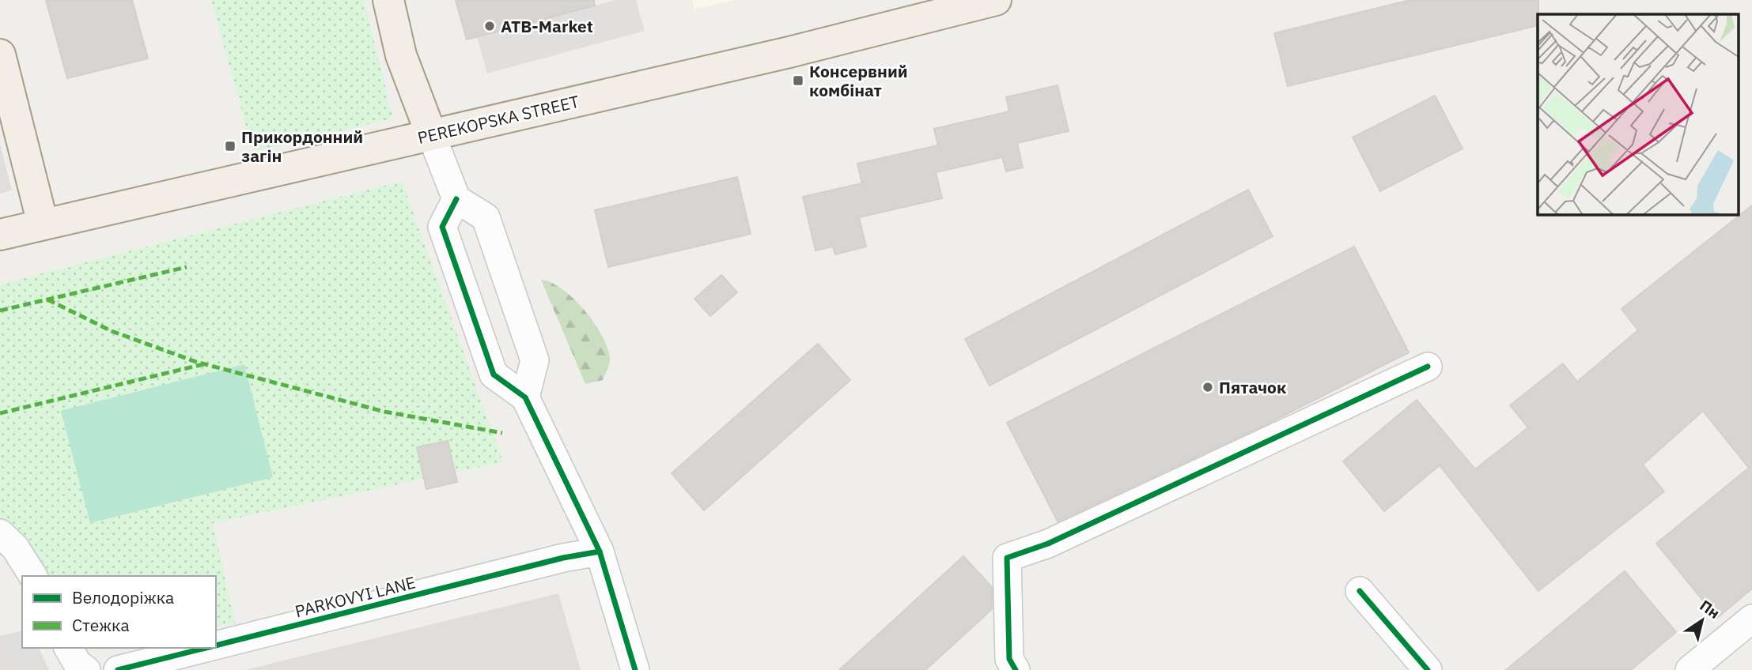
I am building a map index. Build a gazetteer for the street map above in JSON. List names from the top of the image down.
{
  "streets": {
    "main road": ["PEREKOPSKA STREET"],
    "street": ["PARKOVYI LANE"]
  },
  "places": {
    "other": ["ATB-Market", "Пятачок"],
    "transit": ["Консервний комбінат", "Прикордонний загін"]
  },
  "legend": ["Велодоріжка", "Стежка"],
  "north": "top right"
}
